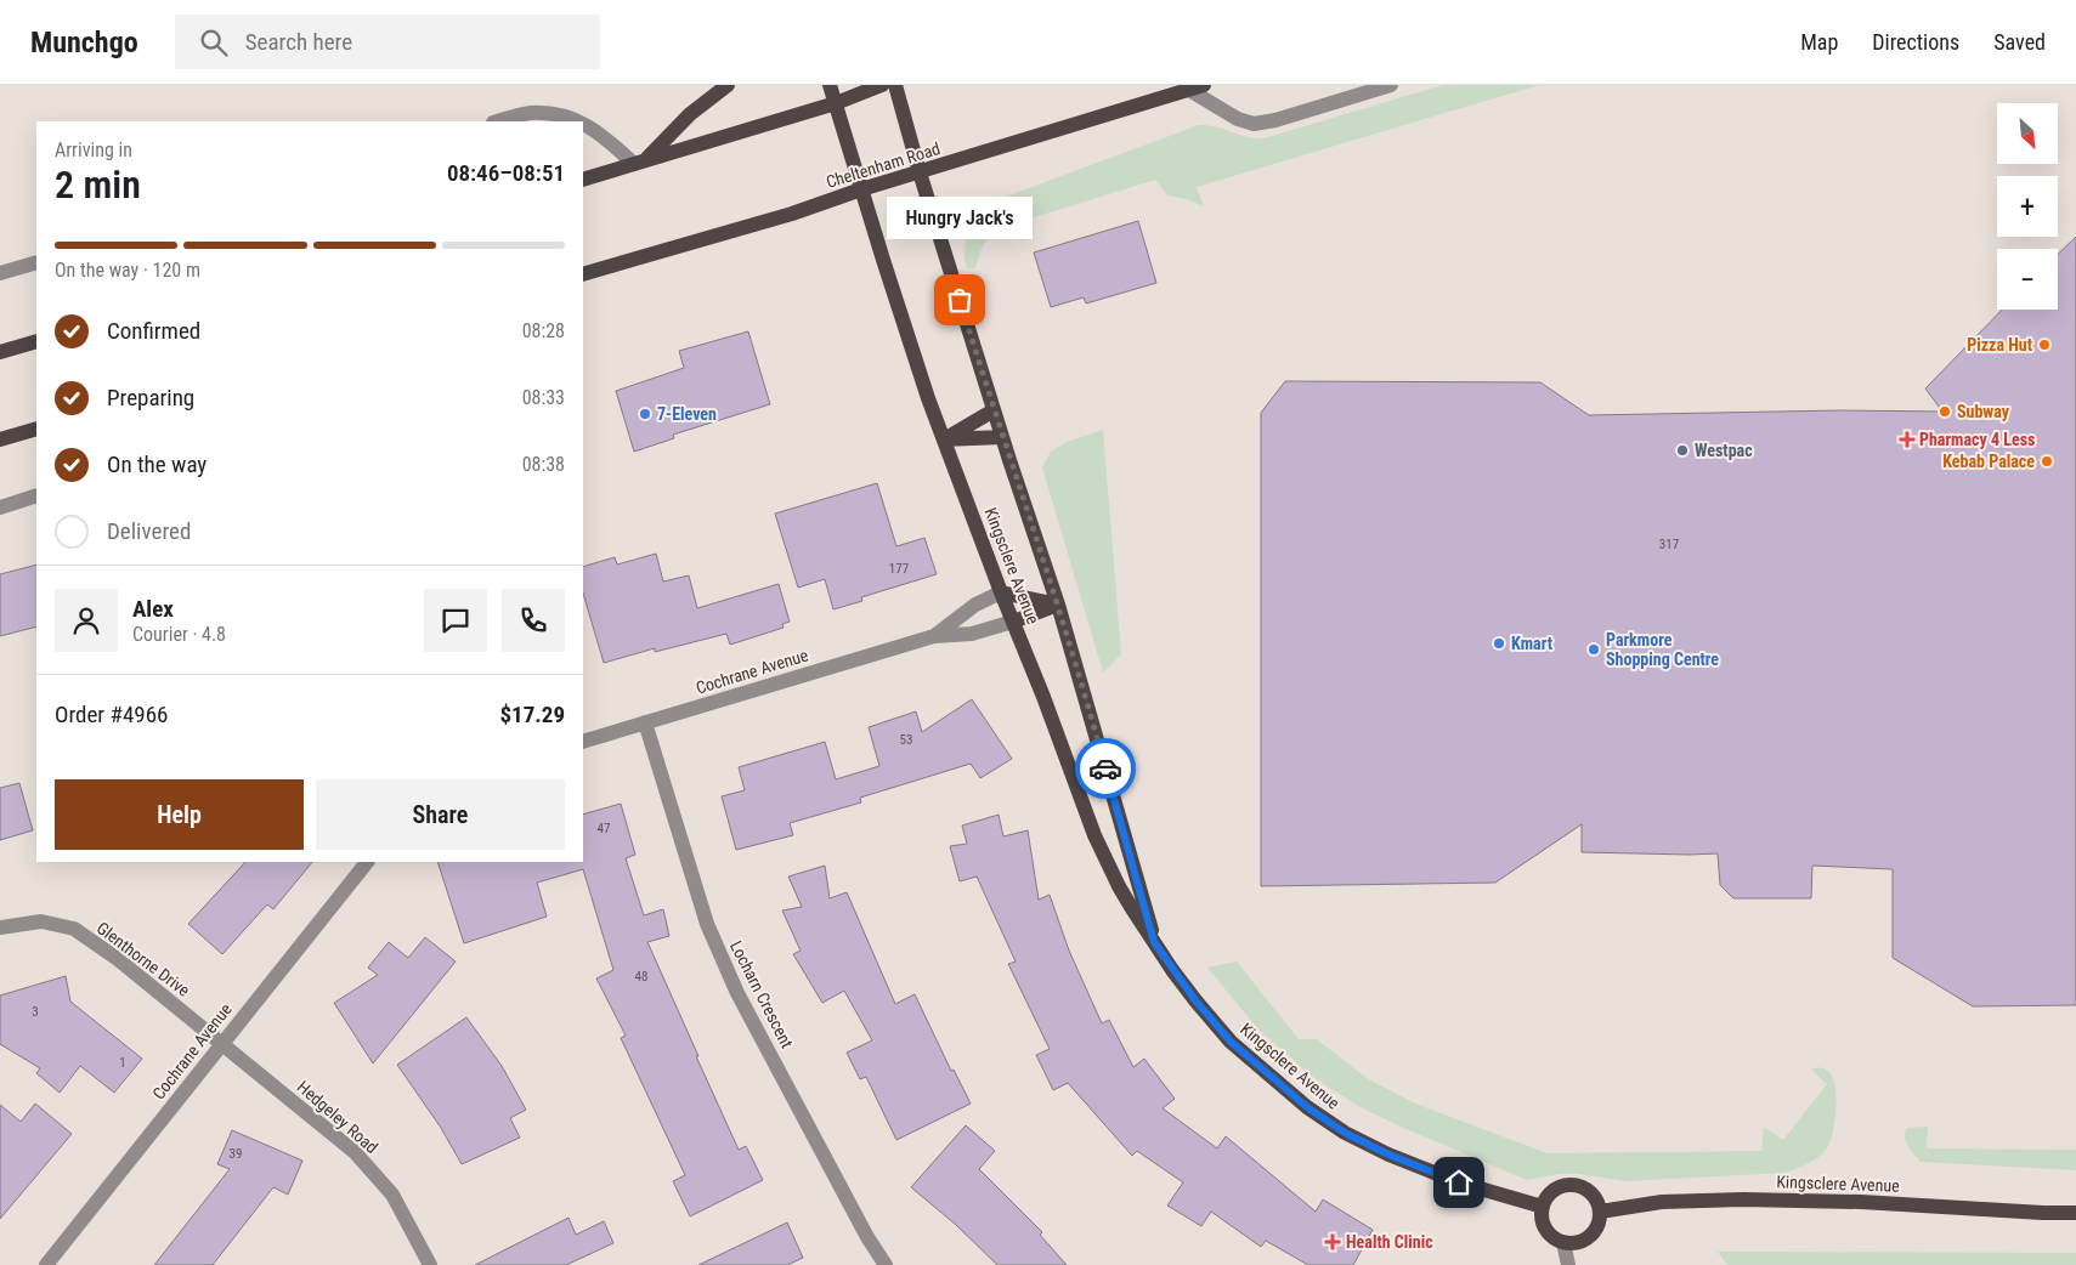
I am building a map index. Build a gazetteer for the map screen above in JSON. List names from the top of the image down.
{
  "streets": {
    "main road": ["Cheltenham Road", "Kingsclere Avenue"],
    "street": [
      "Cochrane Avenue",
      "Glenthorne Drive",
      "Locharn Crescent",
      "Hedgeley Road"
    ]
  },
  "crossings": [
    ["Cheltenham Road", "Kingsclere Avenue"],
    ["Kingsclere Avenue", "Cochrane Avenue"],
    ["Cochrane Avenue", "Glenthorne Drive"],
    ["Cochrane Avenue", "Locharn Crescent"],
    ["Cochrane Avenue", "Hedgeley Road"],
    ["Glenthorne Drive", "Hedgeley Road"]
  ],
  "places": {
    "other": [
      "Hungry Jack's",
      "Pizza Hut",
      "Subway",
      "7-Eleven",
      "Westpac",
      "Kebab Palace",
      "Kmart",
      "Parkmore Shopping Centre"
    ],
    "health": ["Pharmacy 4 Less", "Health Clinic"]
  },
  "house_numbers": [
    "317",
    "177",
    "53",
    "47",
    "48",
    "3",
    "1",
    "39"
  ],
  "north": "bottom right",
  "page": {
    "header": "Munchgo",
    "search": "Search here",
    "nav": ["Map", "Directions", "Saved"],
    "map_buttons": ["+", "−"],
    "heading": ["2 min", "Arriving in", "08:46–08:51"],
    "panel": [
      "Alex",
      "Courier · 4.8",
      "Order #4966",
      "$17.29"
    ],
    "bubble": "Hungry Jack's",
    "bar": "On the way · 120 m",
    "list": [
      ["Confirmed", "08:28"],
      ["Preparing", "08:33"],
      ["On the way", "08:38"],
      "Delivered"
    ],
    "buttons": ["Help", "Share"]
  }
}
